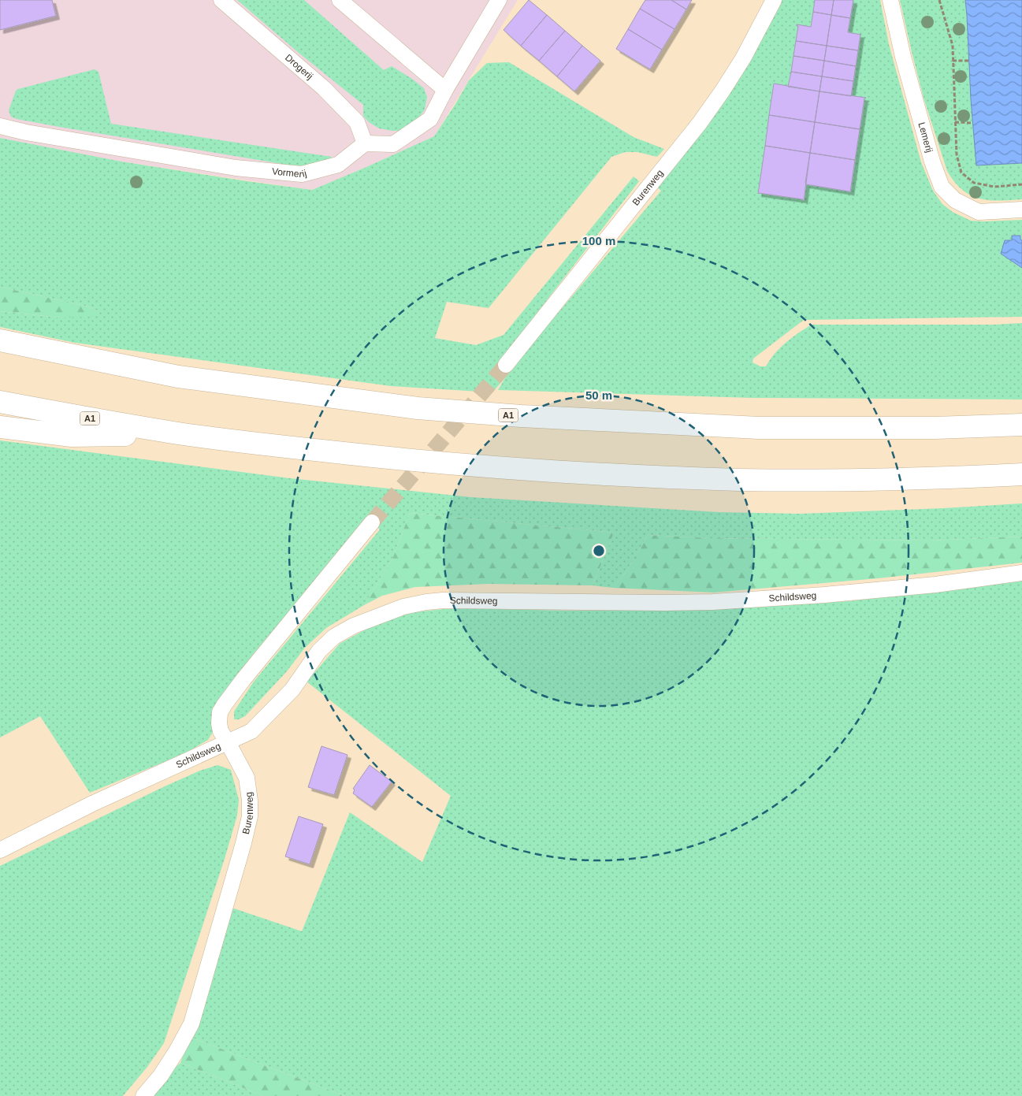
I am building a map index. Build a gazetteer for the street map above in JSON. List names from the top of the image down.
{
  "streets": {
    "highway": ["A1"],
    "street": [
      "Drogerij",
      "Lemerij",
      "Vormerij",
      "Burenweg",
      "Schildsweg"
    ]
  },
  "crossings": [
    ["Drogerij", "Vormerij"],
    ["Burenweg", "Schildsweg"]
  ],
  "rings": ["100 m", "50 m"]
}
